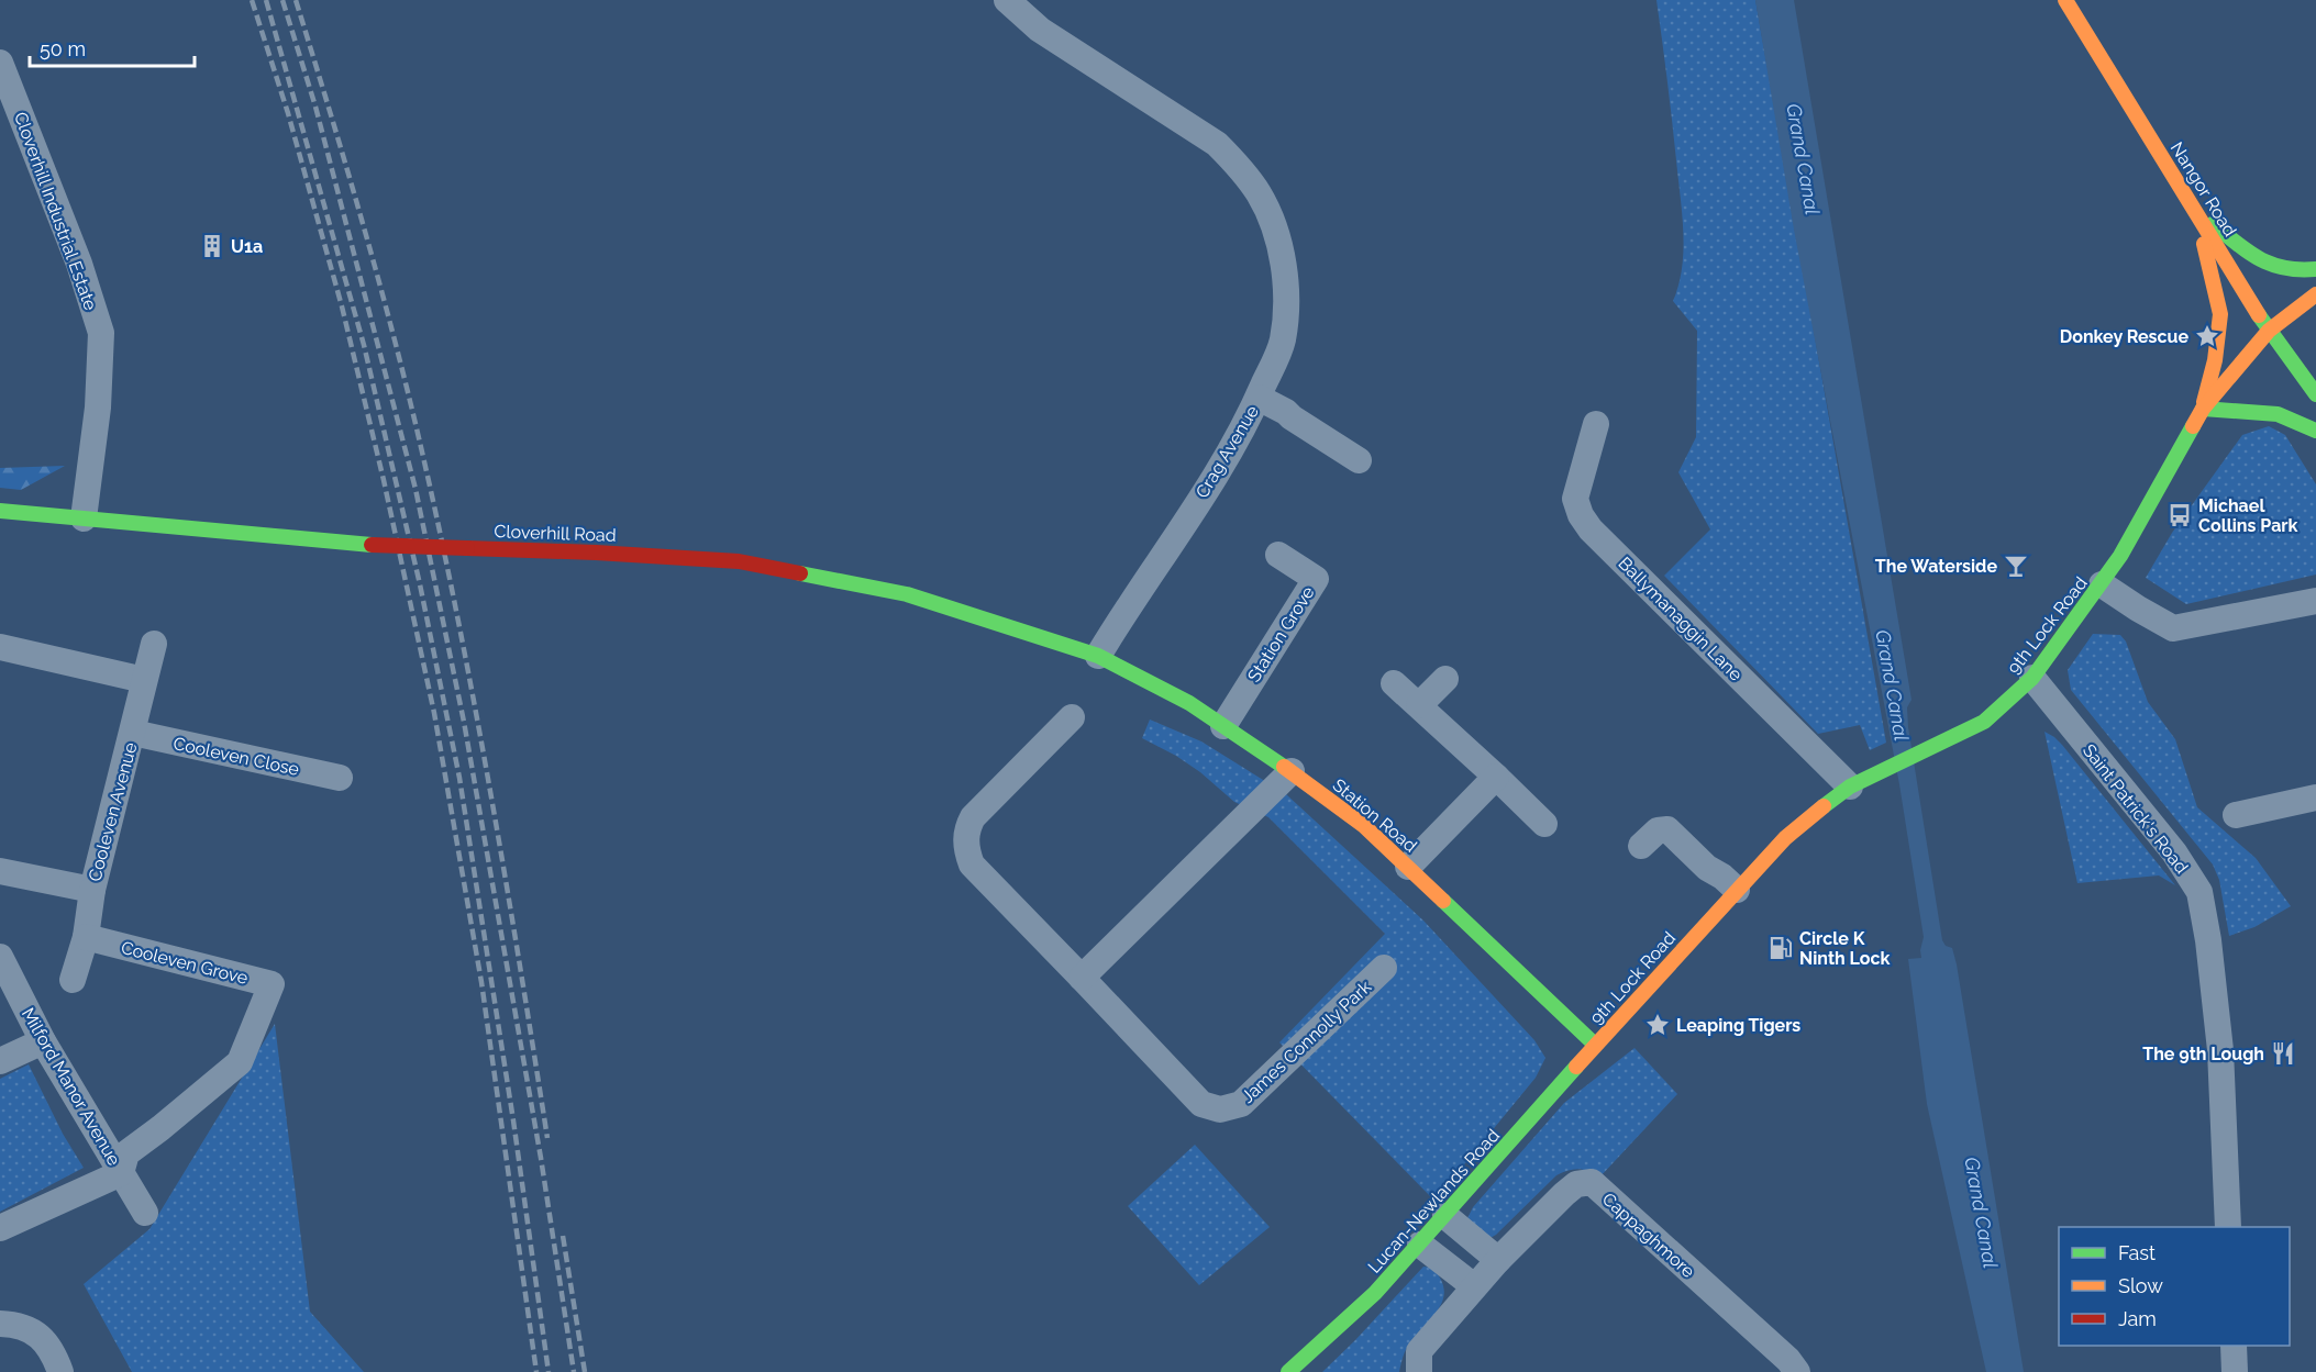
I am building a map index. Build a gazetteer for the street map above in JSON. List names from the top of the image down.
{
  "streets": {
    "street": [
      "Nangor Road",
      "Cloverhill Industrial Estate",
      "Crag Avenue",
      "Cloverhill Road",
      "Ballymanaggin Lane",
      "9th Lock Road",
      "Station Grove",
      "Cooleven Close",
      "Saint Patrick's Road",
      "Cooleven Avenue",
      "Station Road",
      "Cooleven Grove",
      "James Connolly Park",
      "Milford Manor Avenue",
      "Lucan-Newlands Road",
      "Cappaghmore"
    ]
  },
  "crossings": [
    ["Nangor Road", "9th Lock Road"],
    ["Cloverhill Industrial Estate", "Cloverhill Road"],
    ["Crag Avenue", "Cloverhill Road"],
    ["Crag Avenue", "Station Road"],
    ["Cloverhill Road", "Station Road"],
    ["Ballymanaggin Lane", "9th Lock Road"],
    ["9th Lock Road", "Saint Patrick's Road"],
    ["9th Lock Road", "Station Road"],
    ["9th Lock Road", "Lucan-Newlands Road"],
    ["Station Grove", "Station Road"],
    ["Cooleven Close", "Cooleven Avenue"],
    ["Station Road", "Lucan-Newlands Road"],
    ["Cooleven Grove", "Milford Manor Avenue"]
  ],
  "water": ["Grand Canal"],
  "places": {
    "building": ["U1a"],
    "place": ["Donkey Rescue", "Leaping Tigers"],
    "bus stop": ["Michael Collins Park"],
    "bar": ["The Waterside"],
    "fuel station": ["Circle K Ninth Lock"],
    "restaurant": ["The 9th Lough"]
  },
  "legend": ["Fast", "Slow", "Jam"],
  "scale_bar": "50 m"
}
